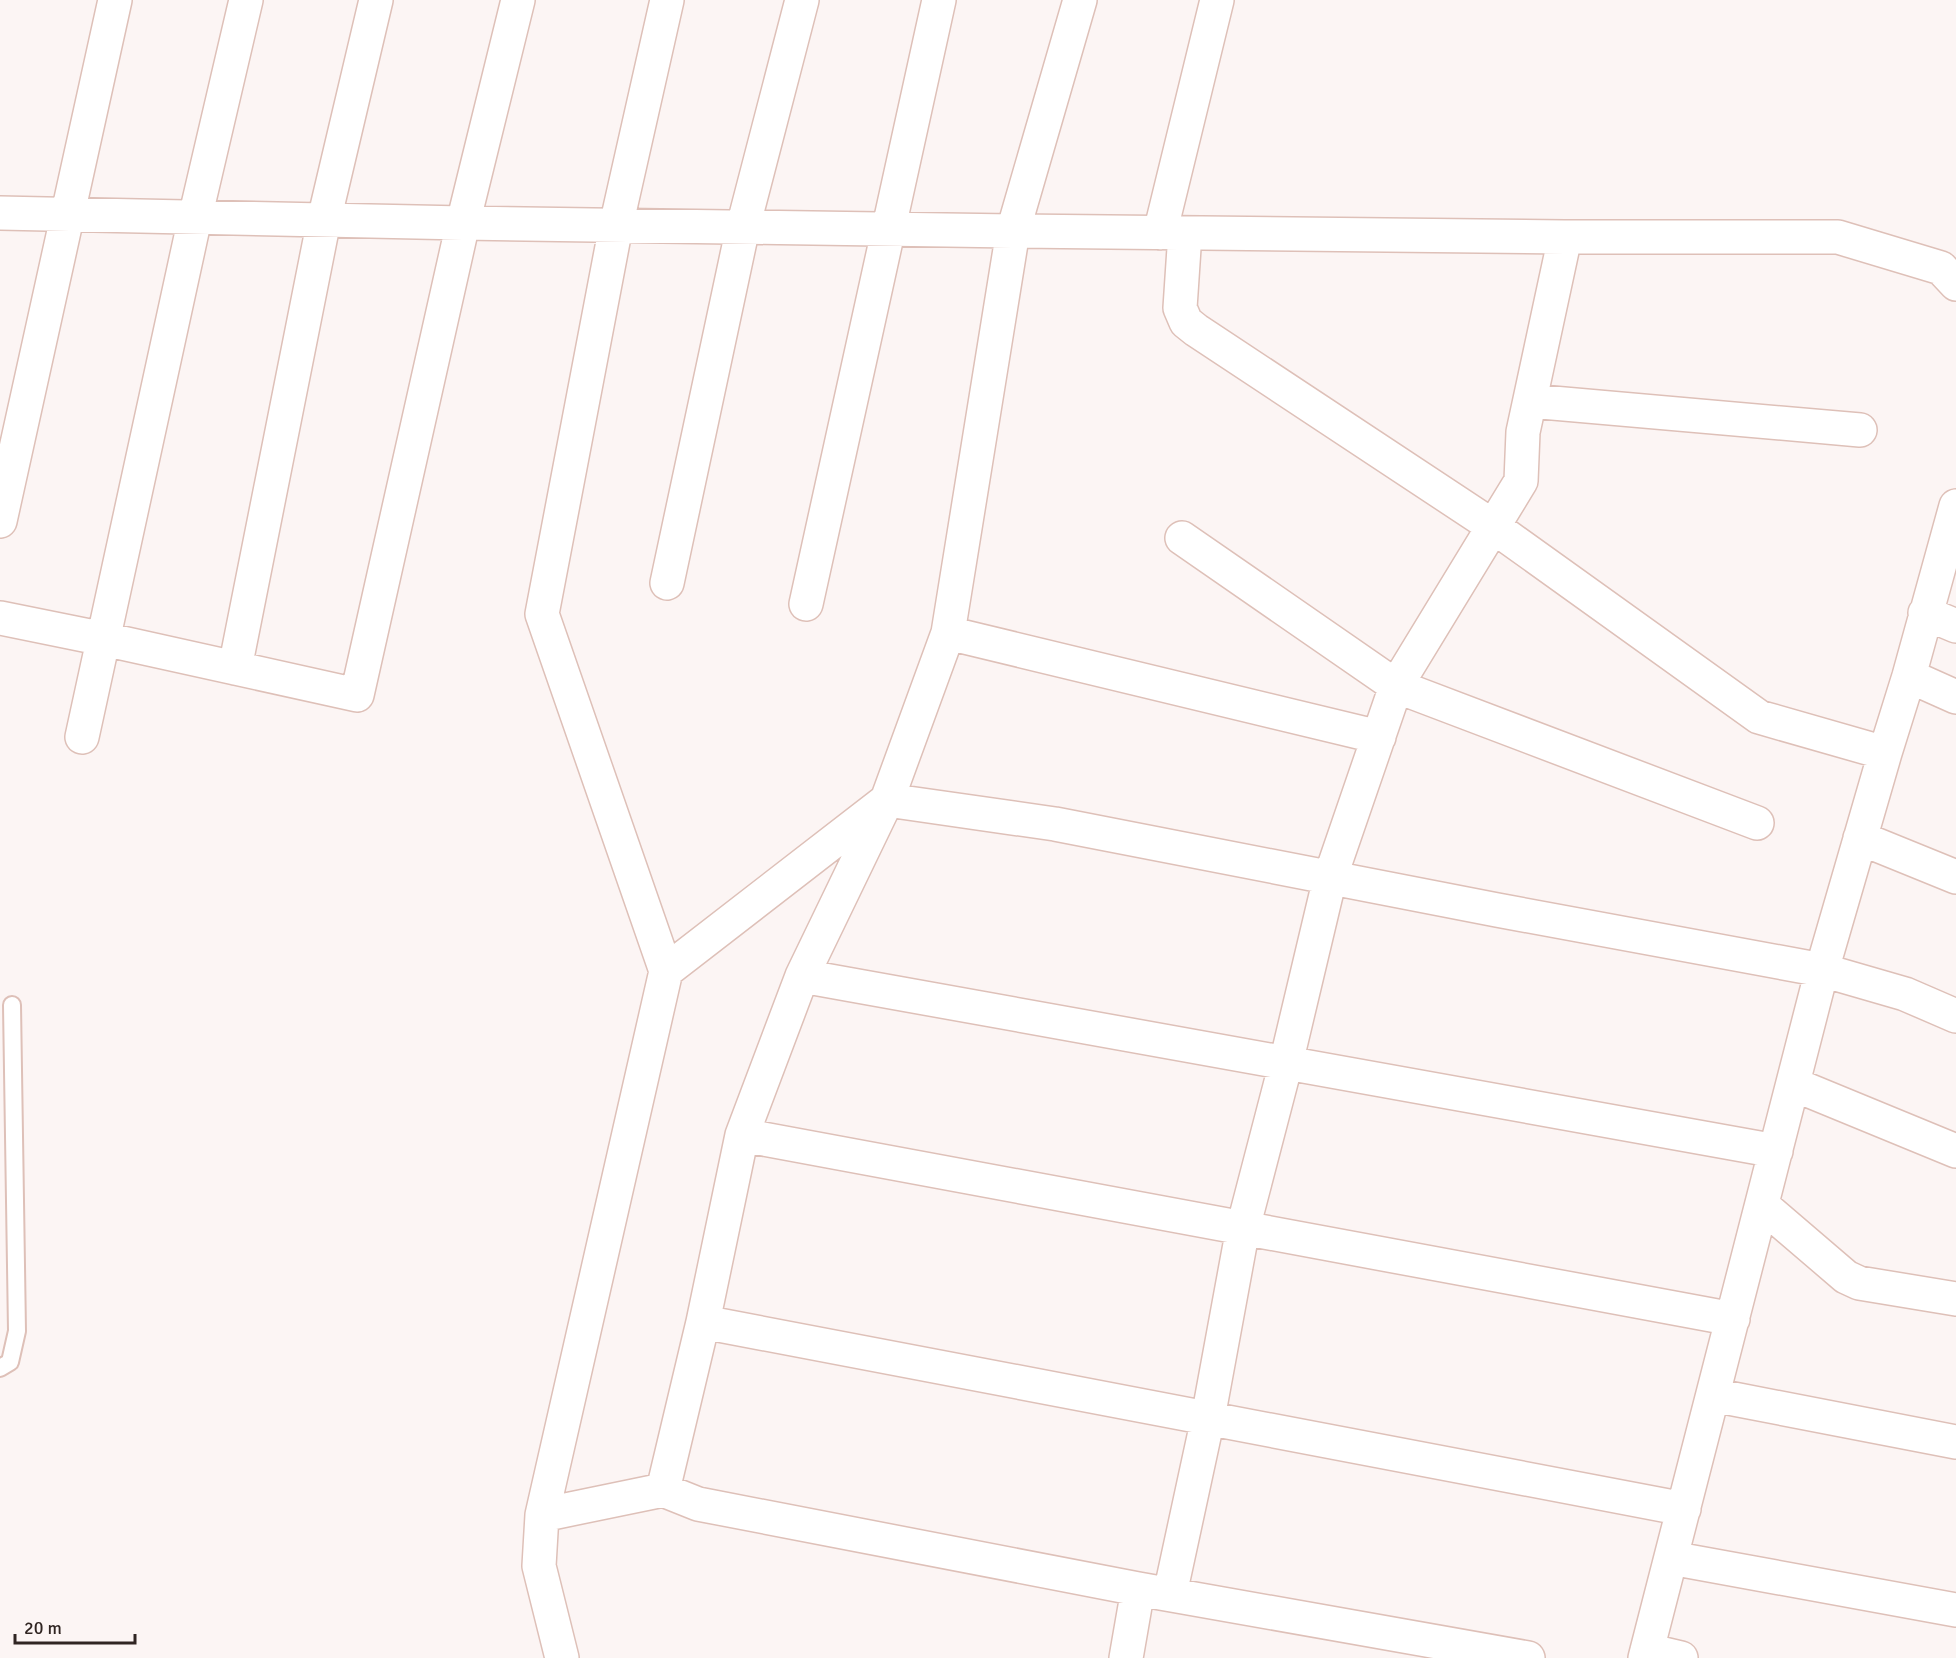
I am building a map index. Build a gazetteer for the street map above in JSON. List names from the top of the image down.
{
  "scale_bar": "20 m"
}
